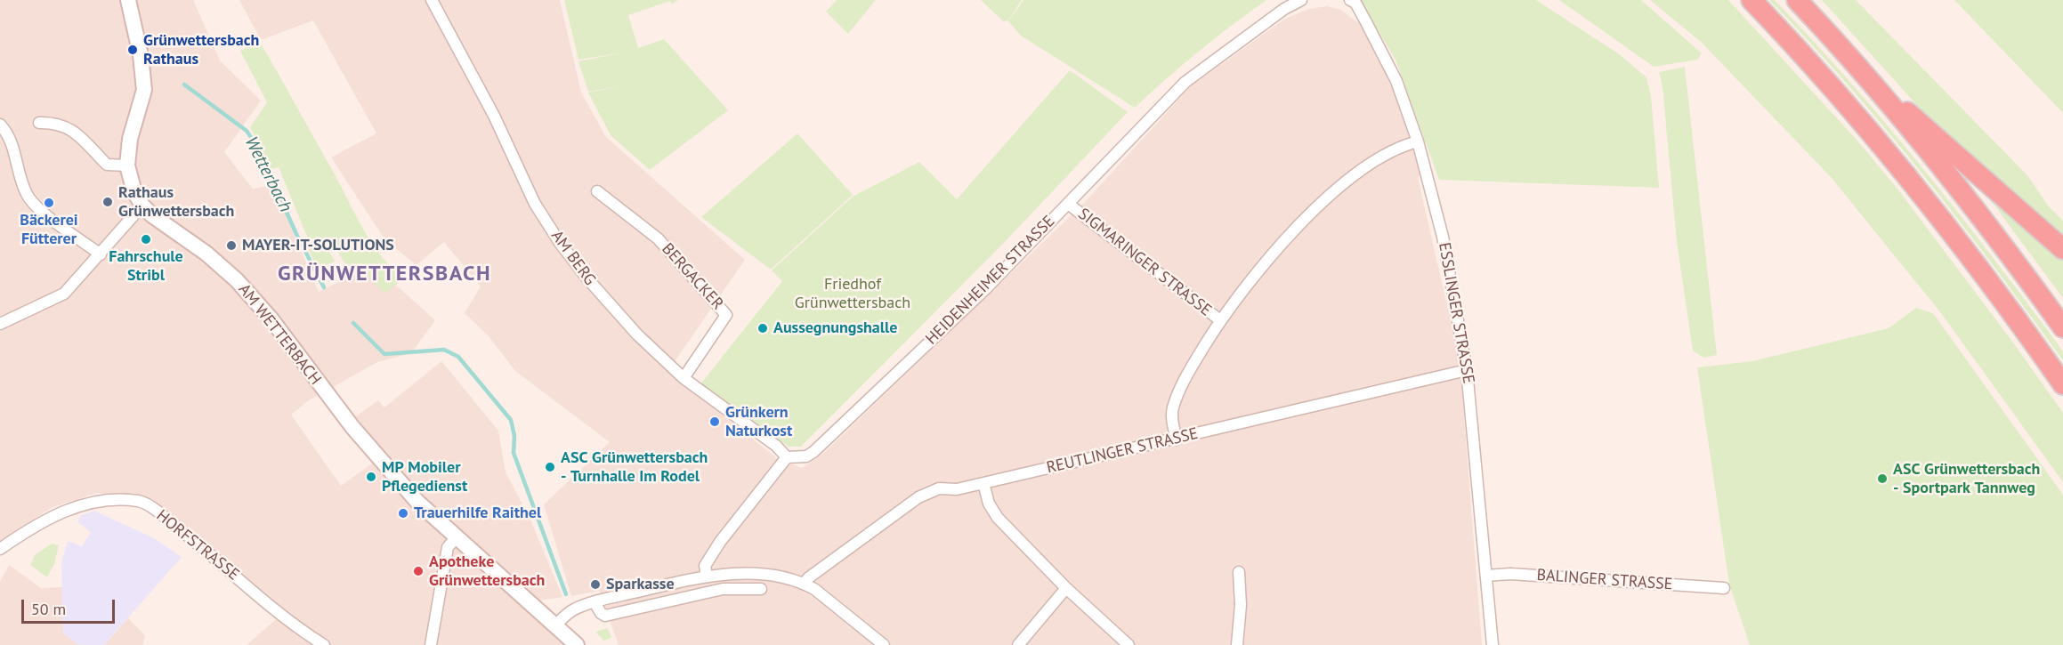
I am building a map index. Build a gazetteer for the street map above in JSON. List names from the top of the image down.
{
  "streets": {
    "main road": ["AM WETTERBACH"],
    "street": [
      "AM BERG",
      "SIGMARINGER STRASSE",
      "BERGACKER",
      "HEIDENHEIMER STRASSE",
      "ESSLINGER STRASSE",
      "REUTLINGER STRASSE",
      "HORFSTRASSE",
      "BALINGER STRASSE"
    ]
  },
  "crossings": [
    ["AM BERG", "BERGACKER"],
    ["AM BERG", "HEIDENHEIMER STRASSE"],
    ["SIGMARINGER STRASSE", "HEIDENHEIMER STRASSE"],
    ["ESSLINGER STRASSE", "REUTLINGER STRASSE"],
    ["ESSLINGER STRASSE", "BALINGER STRASSE"]
  ],
  "districts": ["GRÜNWETTERSBACH"],
  "water": ["Wetterbach"],
  "parks": ["Friedhof Grünwettersbach"],
  "places": [
    "Grünwettersbach Rathaus",
    "Rathaus Grünwettersbach",
    "Bäckerei Fütterer",
    "Fahrschule Stribl",
    "MAYER-IT-SOLUTIONS",
    "Aussegnungshalle",
    "Grünkern Naturkost",
    "ASC Grünwettersbach - Turnhalle Im Rodel",
    "MP Mobiler Pflegedienst",
    "ASC Grünwettersbach - Sportpark Tannweg",
    "Trauerhilfe Raithel",
    "Apotheke Grünwettersbach",
    "Sparkasse"
  ],
  "scale_bar": "50 m"
}
